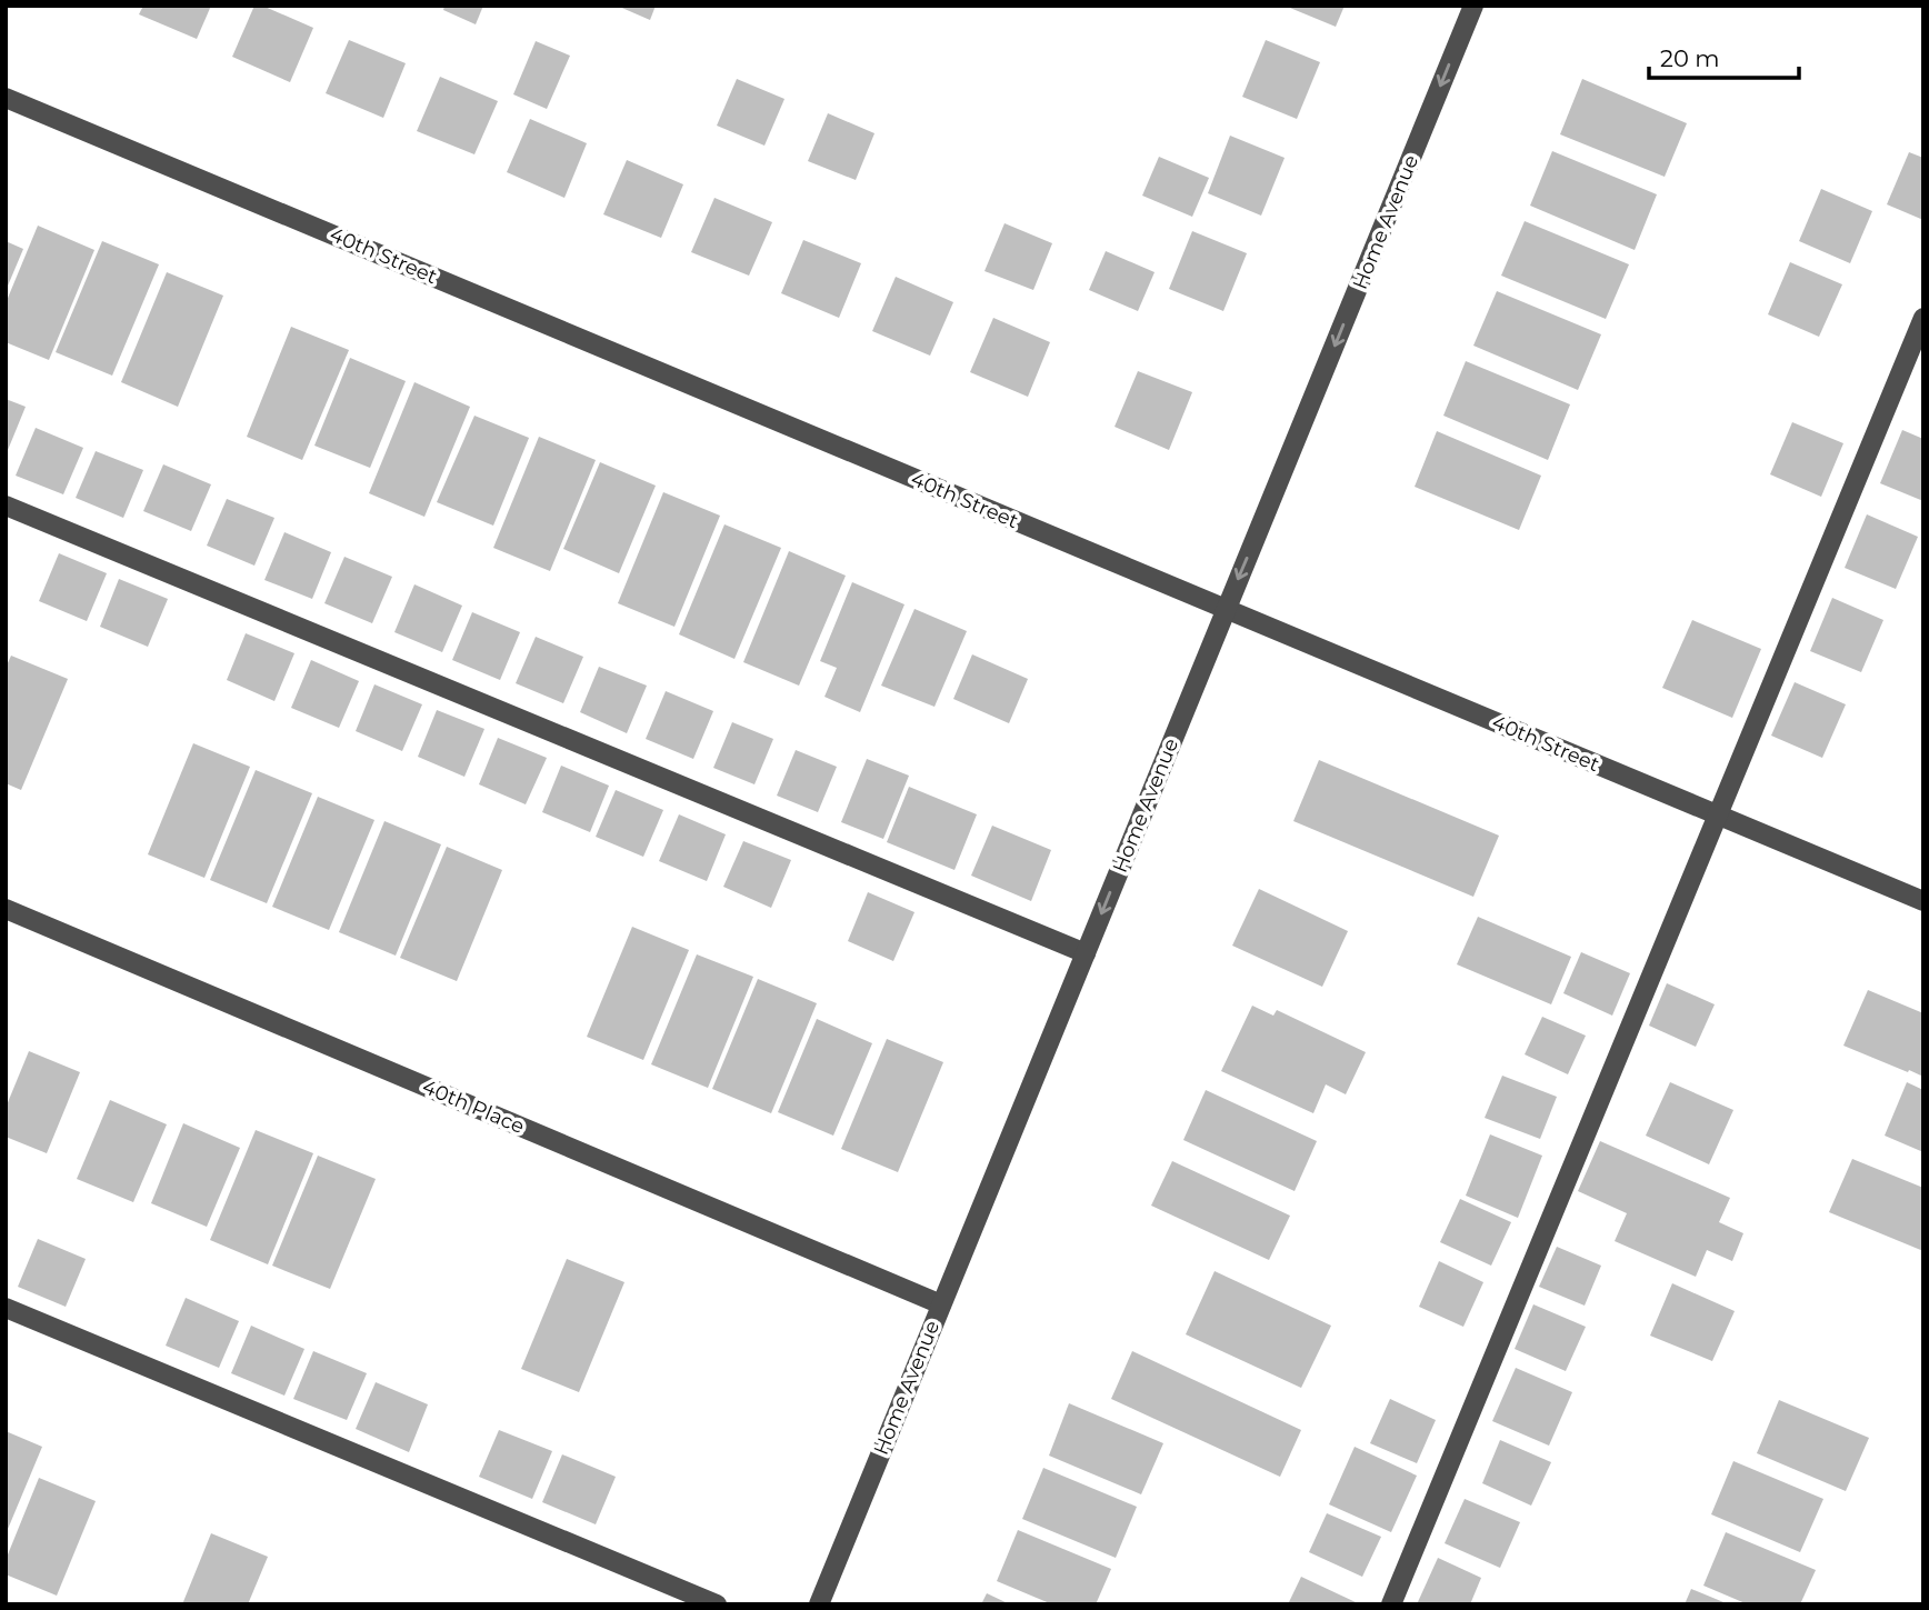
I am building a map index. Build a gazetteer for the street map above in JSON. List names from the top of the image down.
{
  "streets": {
    "street": ["Home Avenue", "40th Street", "40th Place"]
  },
  "crossings": [
    ["Home Avenue", "40th Street"],
    ["Home Avenue", "40th Place"]
  ],
  "one_way": ["Home Avenue"],
  "scale_bar": "20 m"
}
